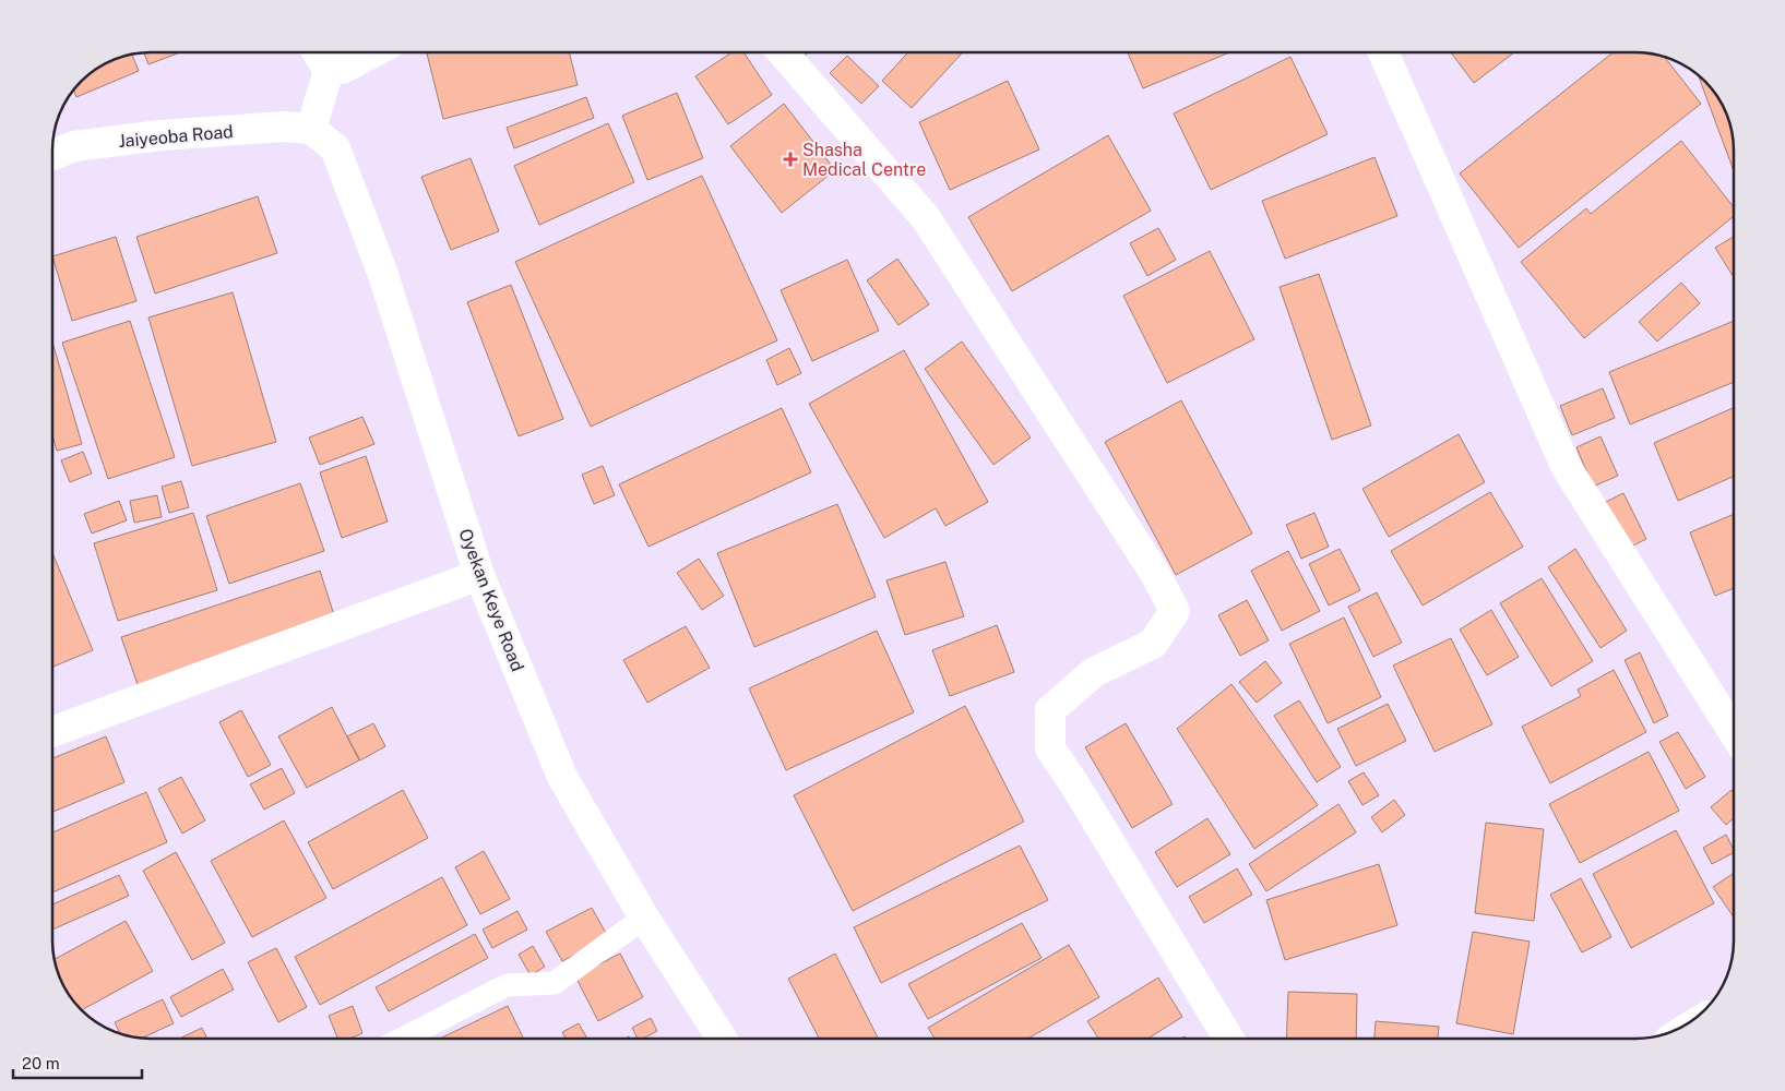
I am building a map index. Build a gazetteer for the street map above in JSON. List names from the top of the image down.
{
  "streets": {
    "street": ["Jaiyeoba Road", "Oyekan Keye Road"]
  },
  "crossings": [
    ["Jaiyeoba Road", "Oyekan Keye Road"]
  ],
  "places": {
    "health": ["Shasha Medical Centre"]
  },
  "scale_bar": "20 m"
}
